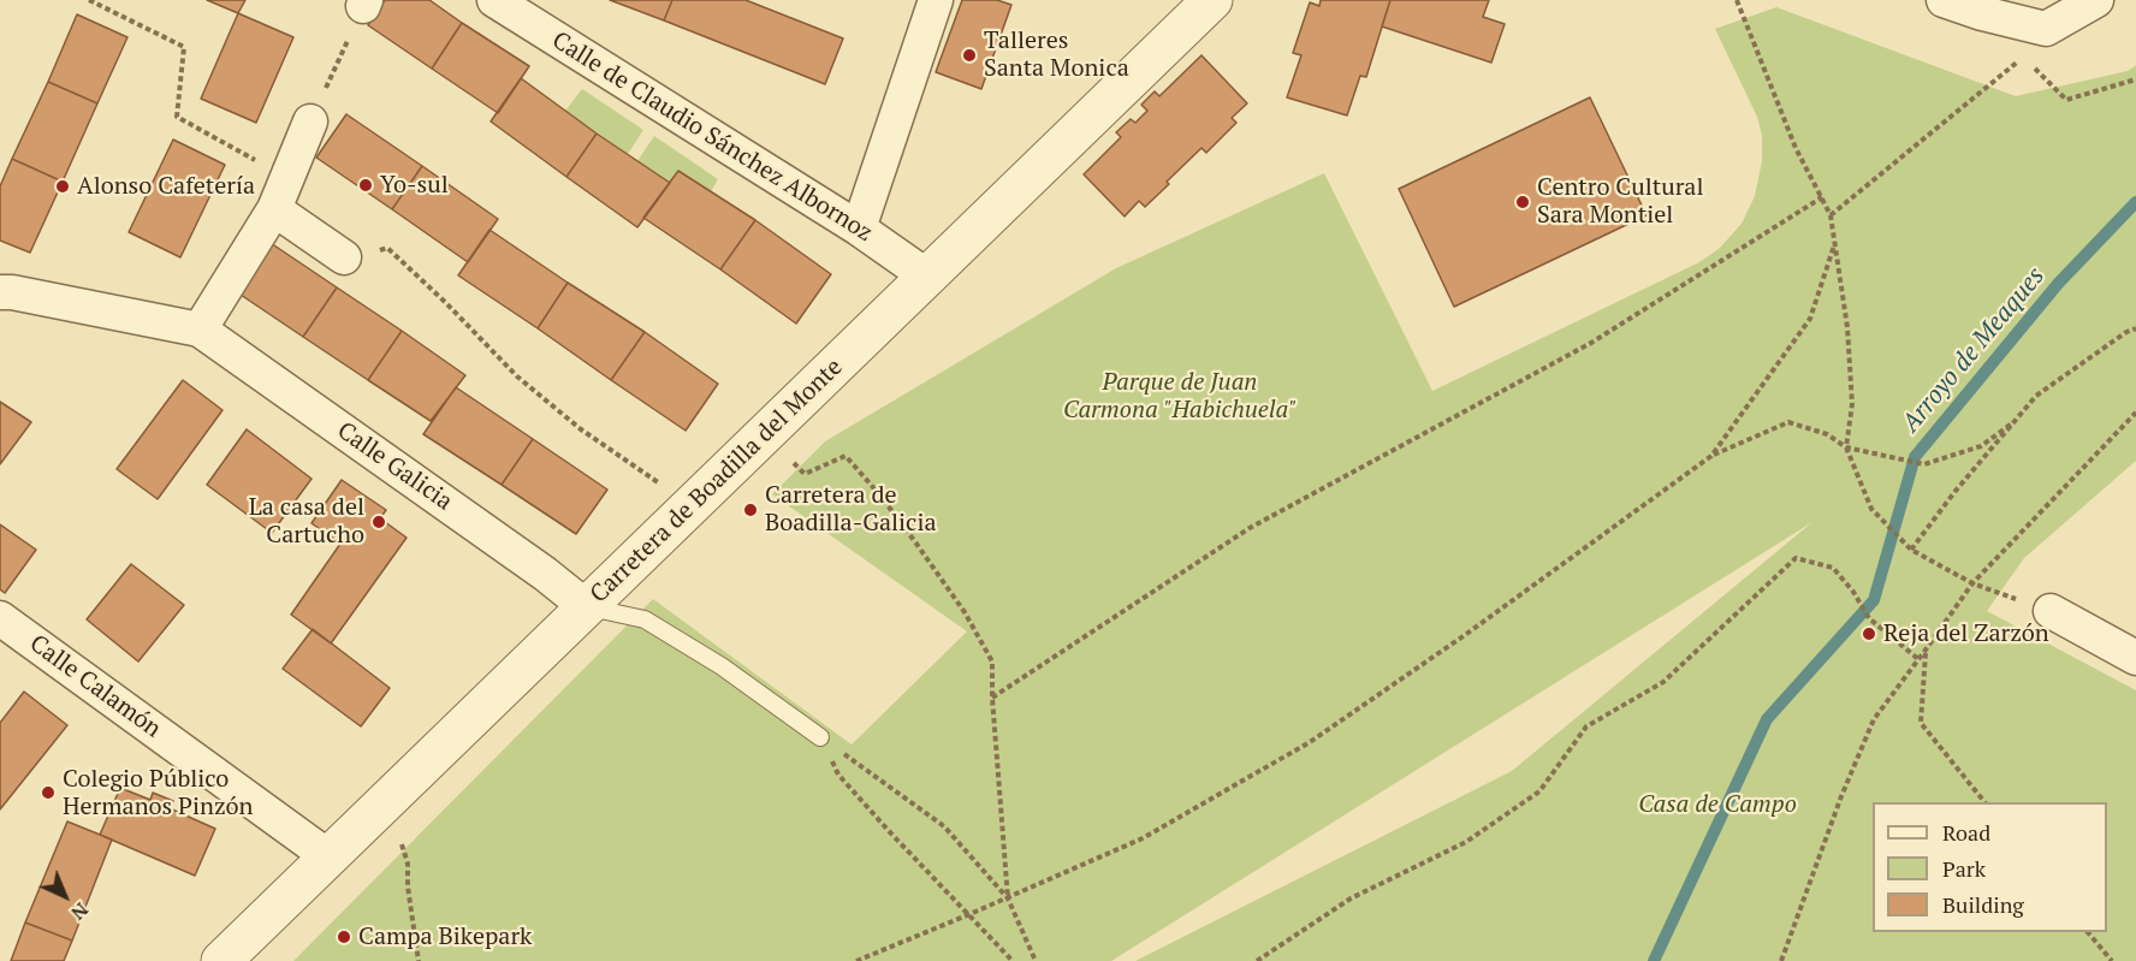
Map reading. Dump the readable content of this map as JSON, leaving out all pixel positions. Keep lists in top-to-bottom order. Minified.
{"streets":{"street":["Calle de Claudio Sánchez Albornoz","Calle Galicia","Carretera de Boadilla del Monte","Calle Calamón"]},"crossings":[["Calle de Claudio Sánchez Albornoz","Carretera de Boadilla del Monte"],["Calle Galicia","Carretera de Boadilla del Monte"],["Carretera de Boadilla del Monte","Calle Calamón"]],"water":["Arroyo de Meaques"],"parks":["Parque de Juan Carmona \"Habichuela\"","Casa de Campo"],"places":["Talleres Santa Monica","Yo-sul","Alonso Cafetería","Centro Cultural Sara Montiel","Carretera de Boadilla-Galicia","La casa del Cartucho","Reja del Zarzón","Colegio Público Hermanos Pinzón","Campa Bikepark"],"legend":["Road","Park","Building"],"north":"bottom right"}
